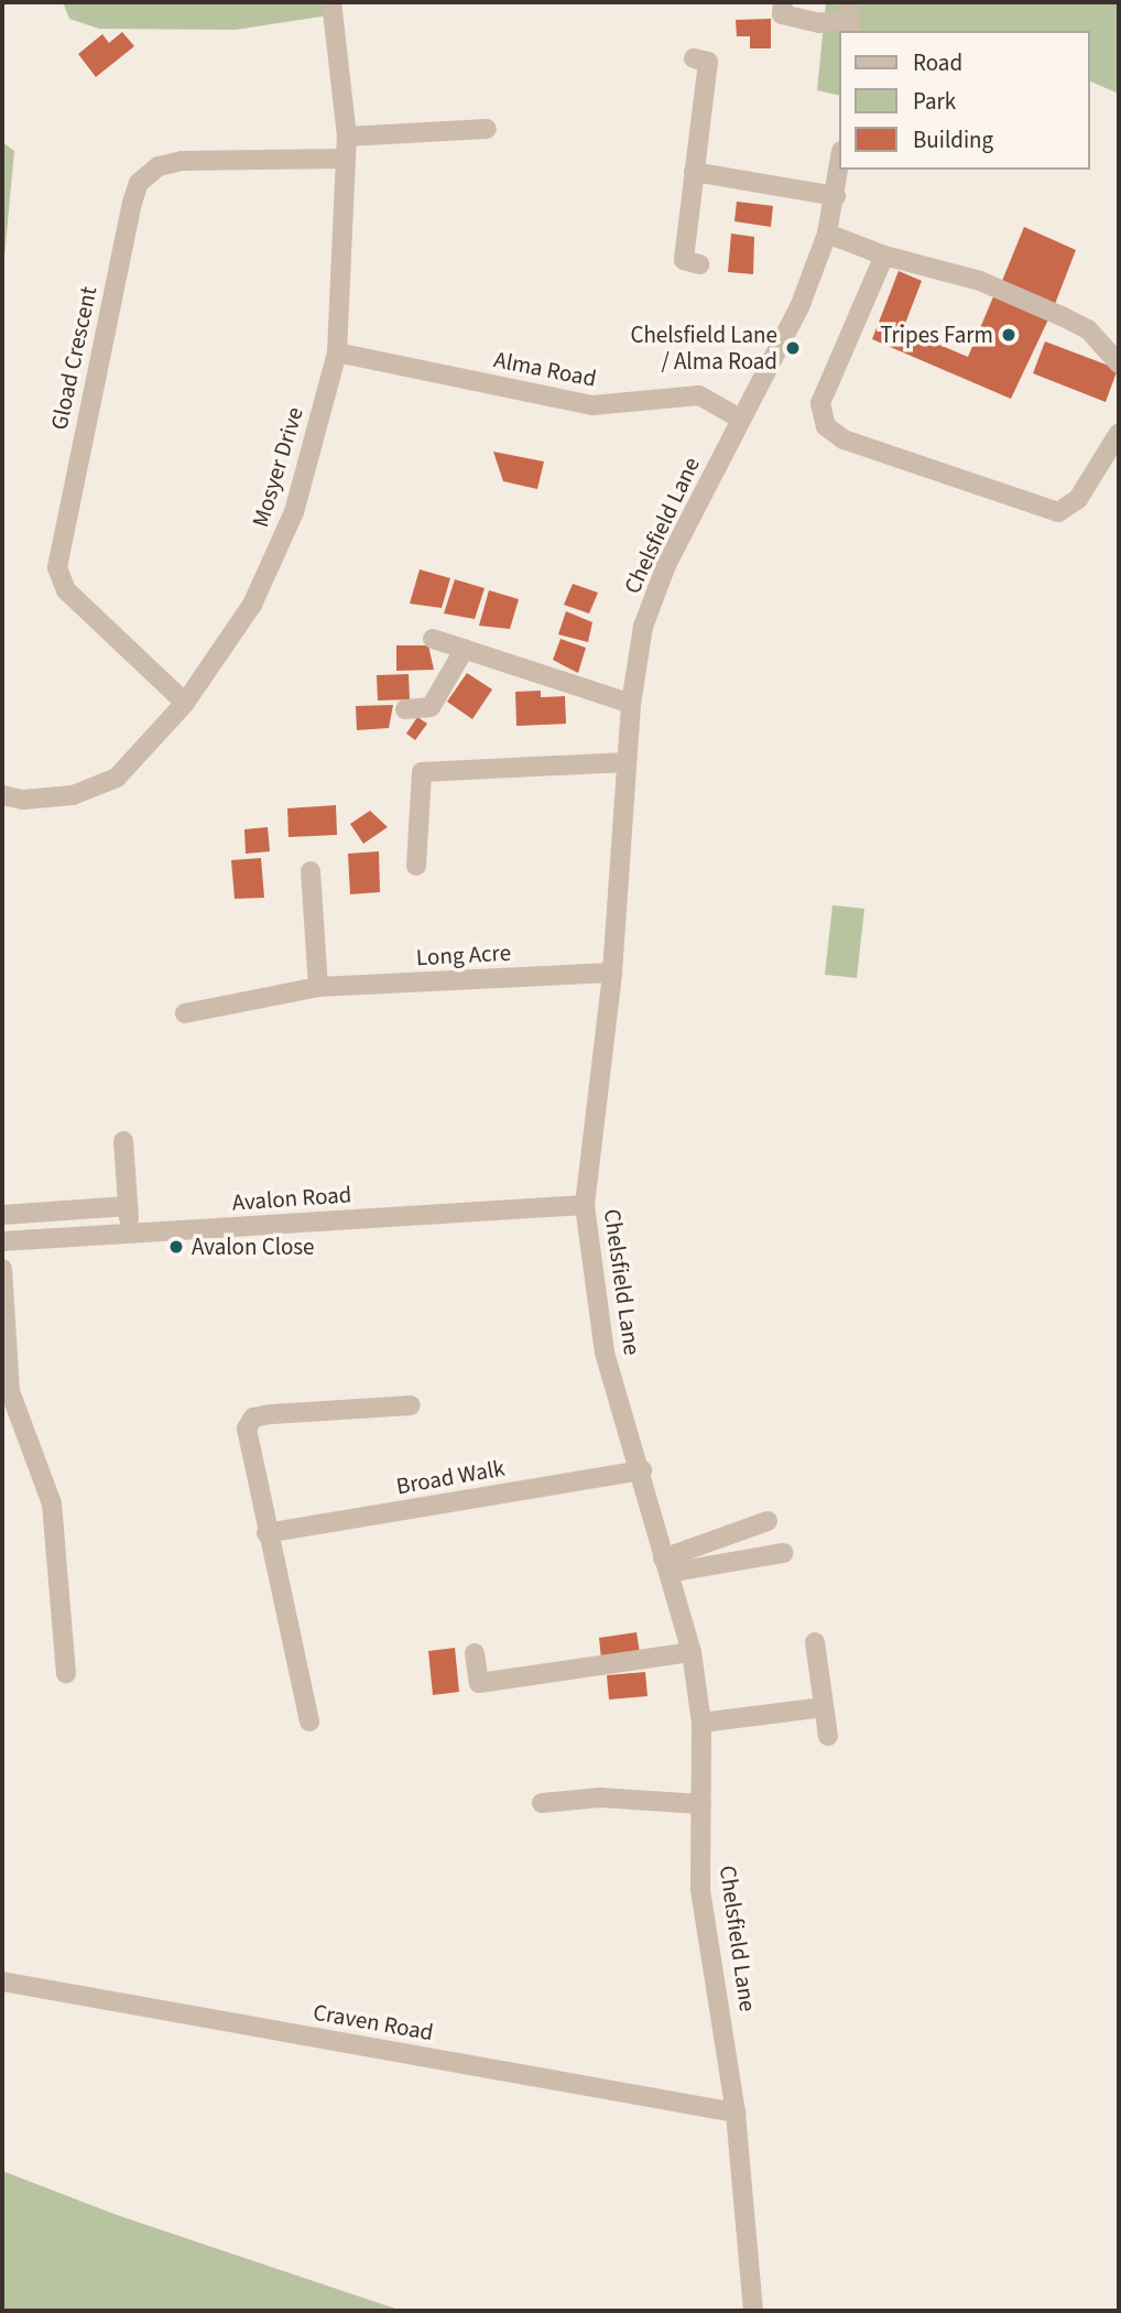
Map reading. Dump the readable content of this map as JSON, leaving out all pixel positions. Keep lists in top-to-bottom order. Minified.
{"streets":{"street":["Gload Crescent","Alma Road","Mosyer Drive","Chelsfield Lane","Long Acre","Avalon Road","Broad Walk","Craven Road"]},"crossings":[["Gload Crescent","Mosyer Drive"],["Alma Road","Mosyer Drive"],["Alma Road","Chelsfield Lane"],["Chelsfield Lane","Long Acre"],["Chelsfield Lane","Avalon Road"],["Chelsfield Lane","Broad Walk"],["Chelsfield Lane","Craven Road"]],"places":["Tripes Farm","Chelsfield Lane / Alma Road","Avalon Close"],"legend":["Road","Park","Building"]}
